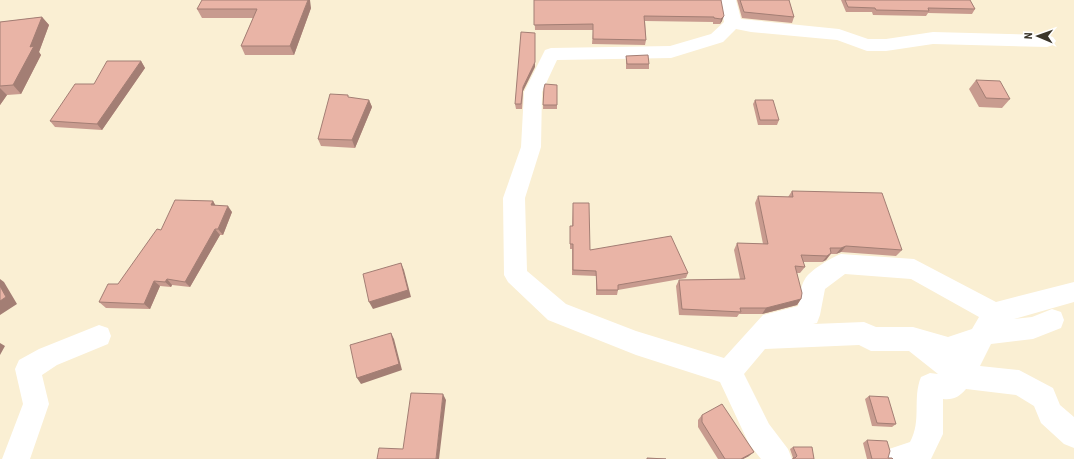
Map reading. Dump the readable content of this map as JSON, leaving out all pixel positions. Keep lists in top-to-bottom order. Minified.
{"north":"left"}
